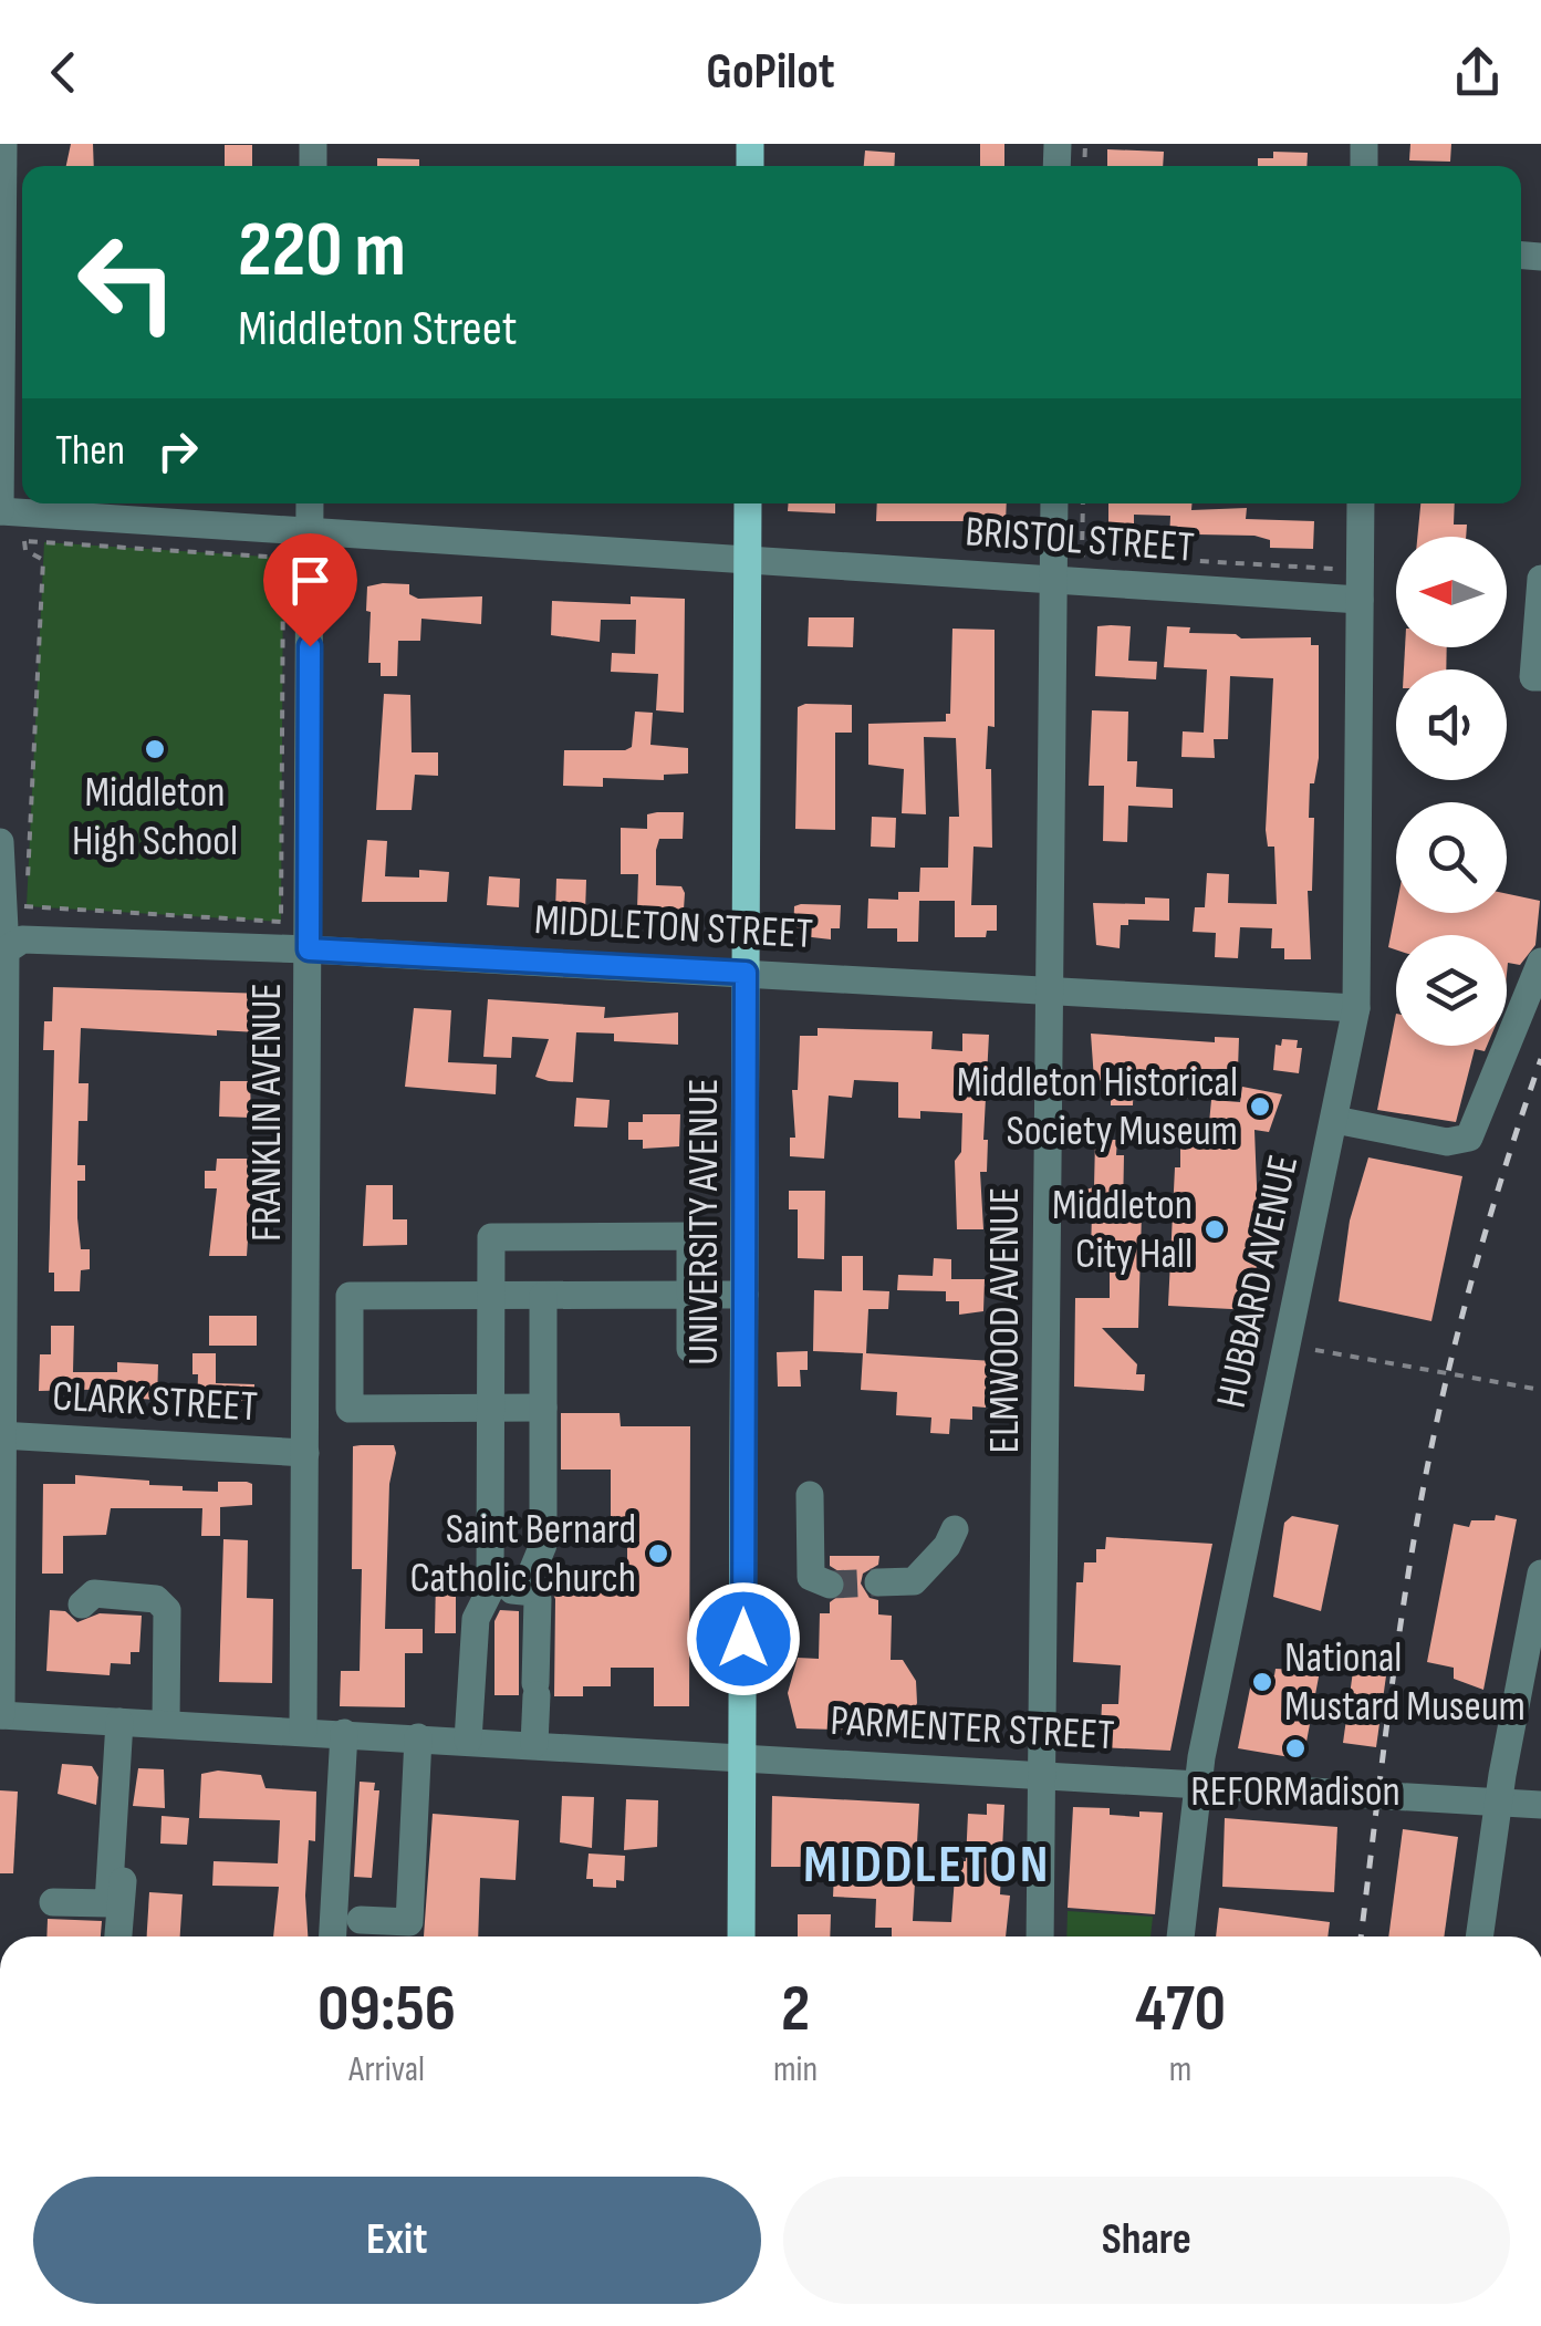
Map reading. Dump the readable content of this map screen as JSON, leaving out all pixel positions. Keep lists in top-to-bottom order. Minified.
{"streets":{"main road":["UNIVERSITY AVENUE"],"street":["BRISTOL STREET","MIDDLETON STREET","FRANKLIN AVENUE","HUBBARD AVENUE","ELMWOOD AVENUE","CLARK STREET","PARMENTER STREET"]},"crossings":[["BRISTOL STREET","FRANKLIN AVENUE"],["BRISTOL STREET","UNIVERSITY AVENUE"],["BRISTOL STREET","HUBBARD AVENUE"],["BRISTOL STREET","ELMWOOD AVENUE"],["MIDDLETON STREET","FRANKLIN AVENUE"],["MIDDLETON STREET","UNIVERSITY AVENUE"],["MIDDLETON STREET","HUBBARD AVENUE"],["MIDDLETON STREET","ELMWOOD AVENUE"],["FRANKLIN AVENUE","CLARK STREET"],["FRANKLIN AVENUE","PARMENTER STREET"],["UNIVERSITY AVENUE","PARMENTER STREET"],["HUBBARD AVENUE","PARMENTER STREET"],["ELMWOOD AVENUE","PARMENTER STREET"]],"districts":["MIDDLETON"],"places":["Middleton High School","Middleton Historical Society Museum","Middleton City Hall","Saint Bernard Catholic Church","National Mustard Museum","REFORMadison"],"north":"left","page":{"header":"GoPilot","turn":["220 m","Middleton Street"],"then":"Then","eta":["09:56","Arrival","2","min","470","m"],"buttons":["Exit","Share"]}}
